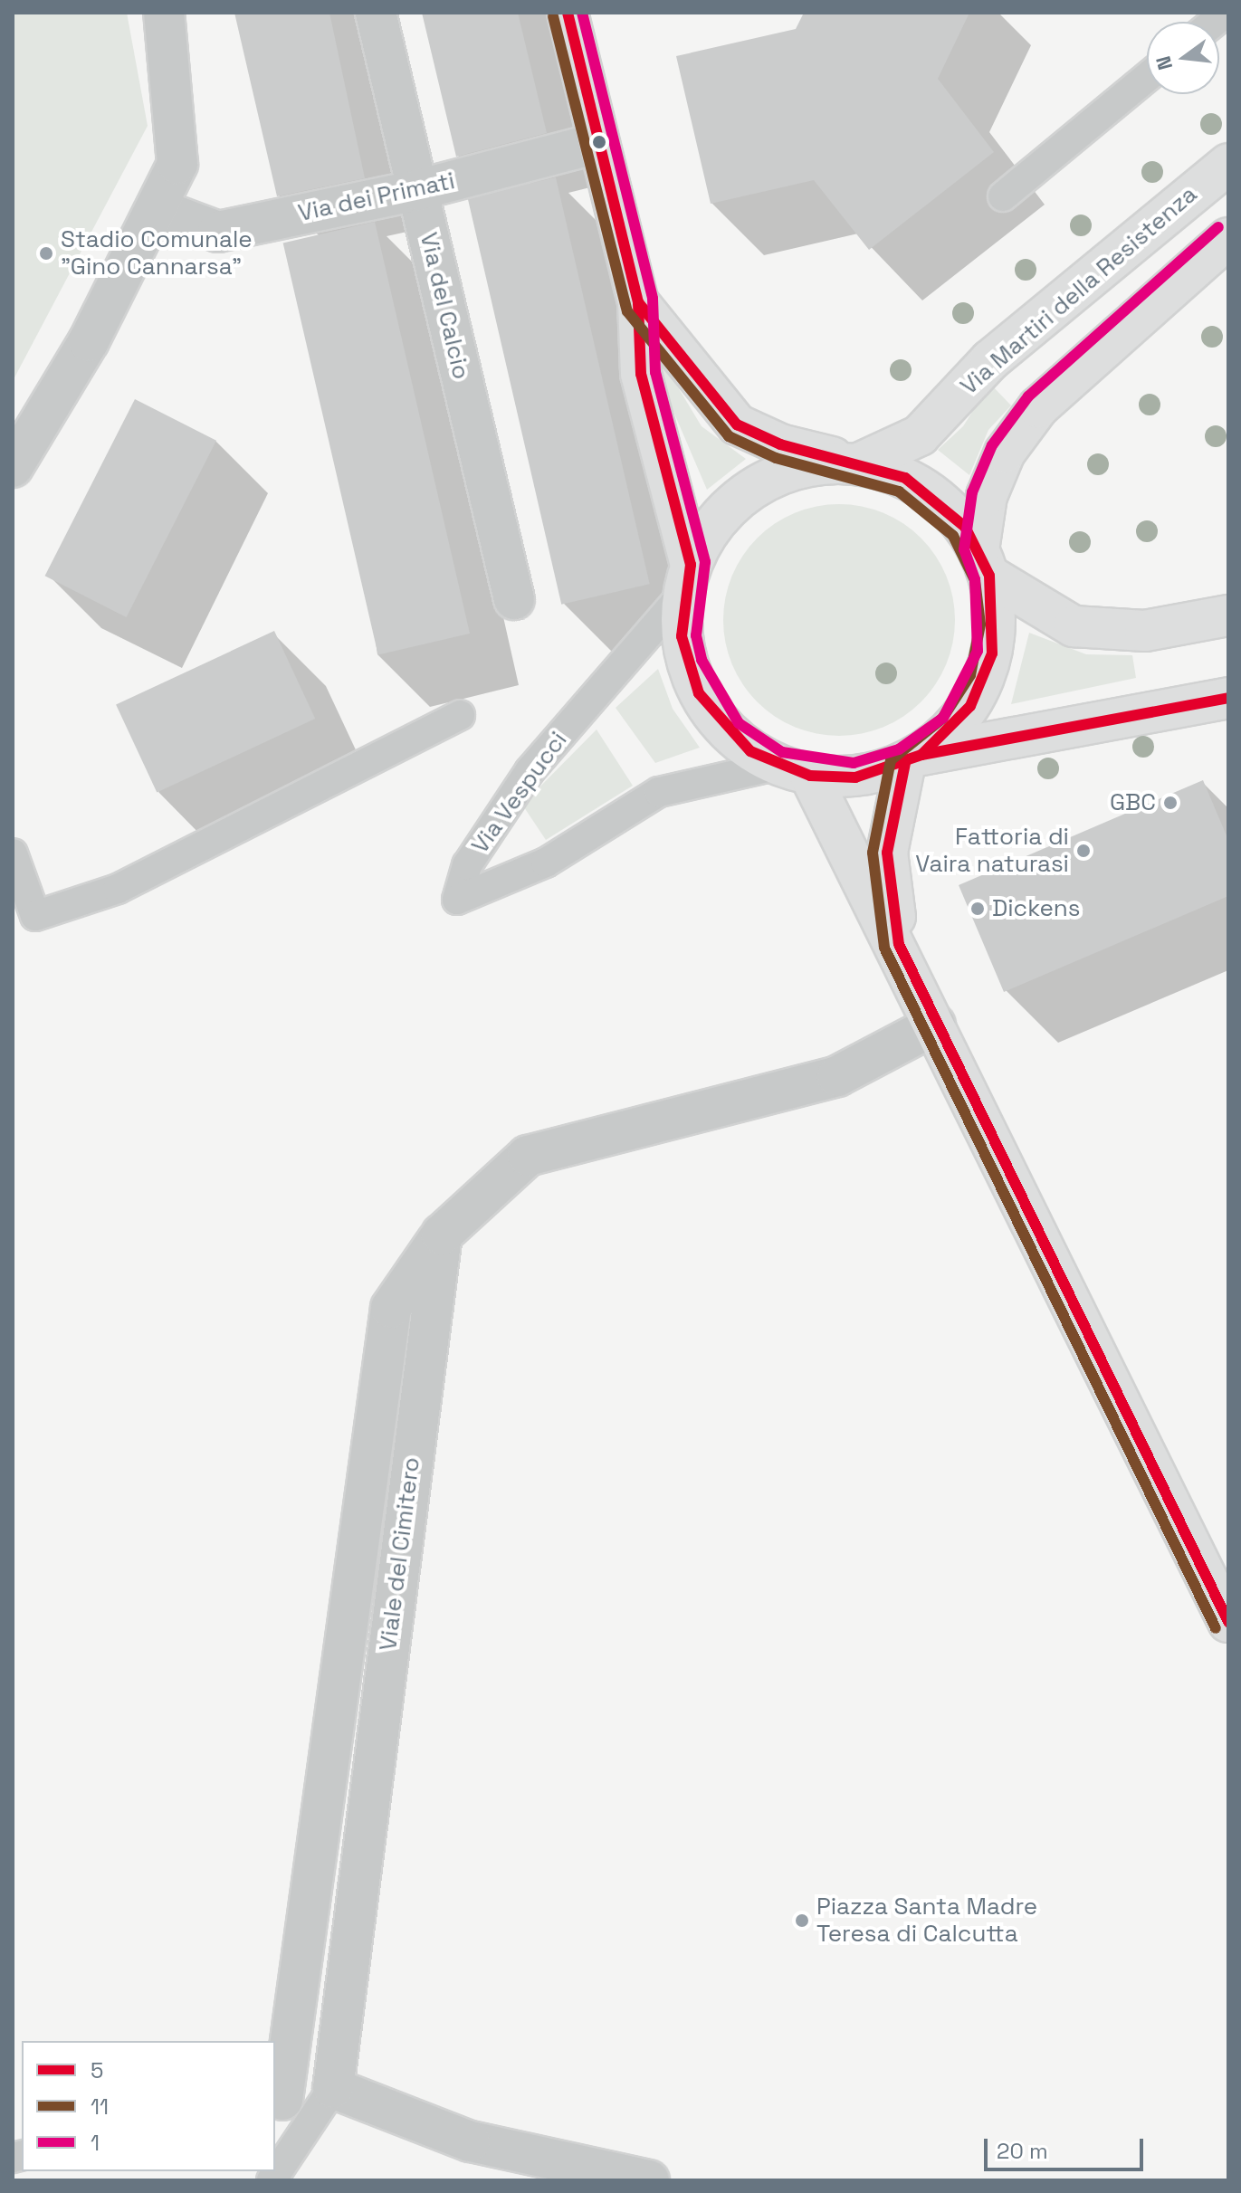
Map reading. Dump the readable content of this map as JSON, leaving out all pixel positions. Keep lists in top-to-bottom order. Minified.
{"streets":{"main road":["Via Martiri della Resistenza"],"street":["Via dei Primati","Via del Calcio","Viale del Cimitero"],"lane":["Via Vespucci"]},"crossings":[["Via dei Primati","Via del Calcio"],["Via Martiri della Resistenza","Via Vespucci"]],"places":["Stadio Comunale \"Gino Cannarsa\"","GBC","Fattoria di Vaira naturasi","Dickens","Piazza Santa Madre Teresa di Calcutta"],"lines":["transit line 5","transit line 1","transit line 11"],"legend":["5","11","1"],"scale_bar":"20 m","north":"left"}
